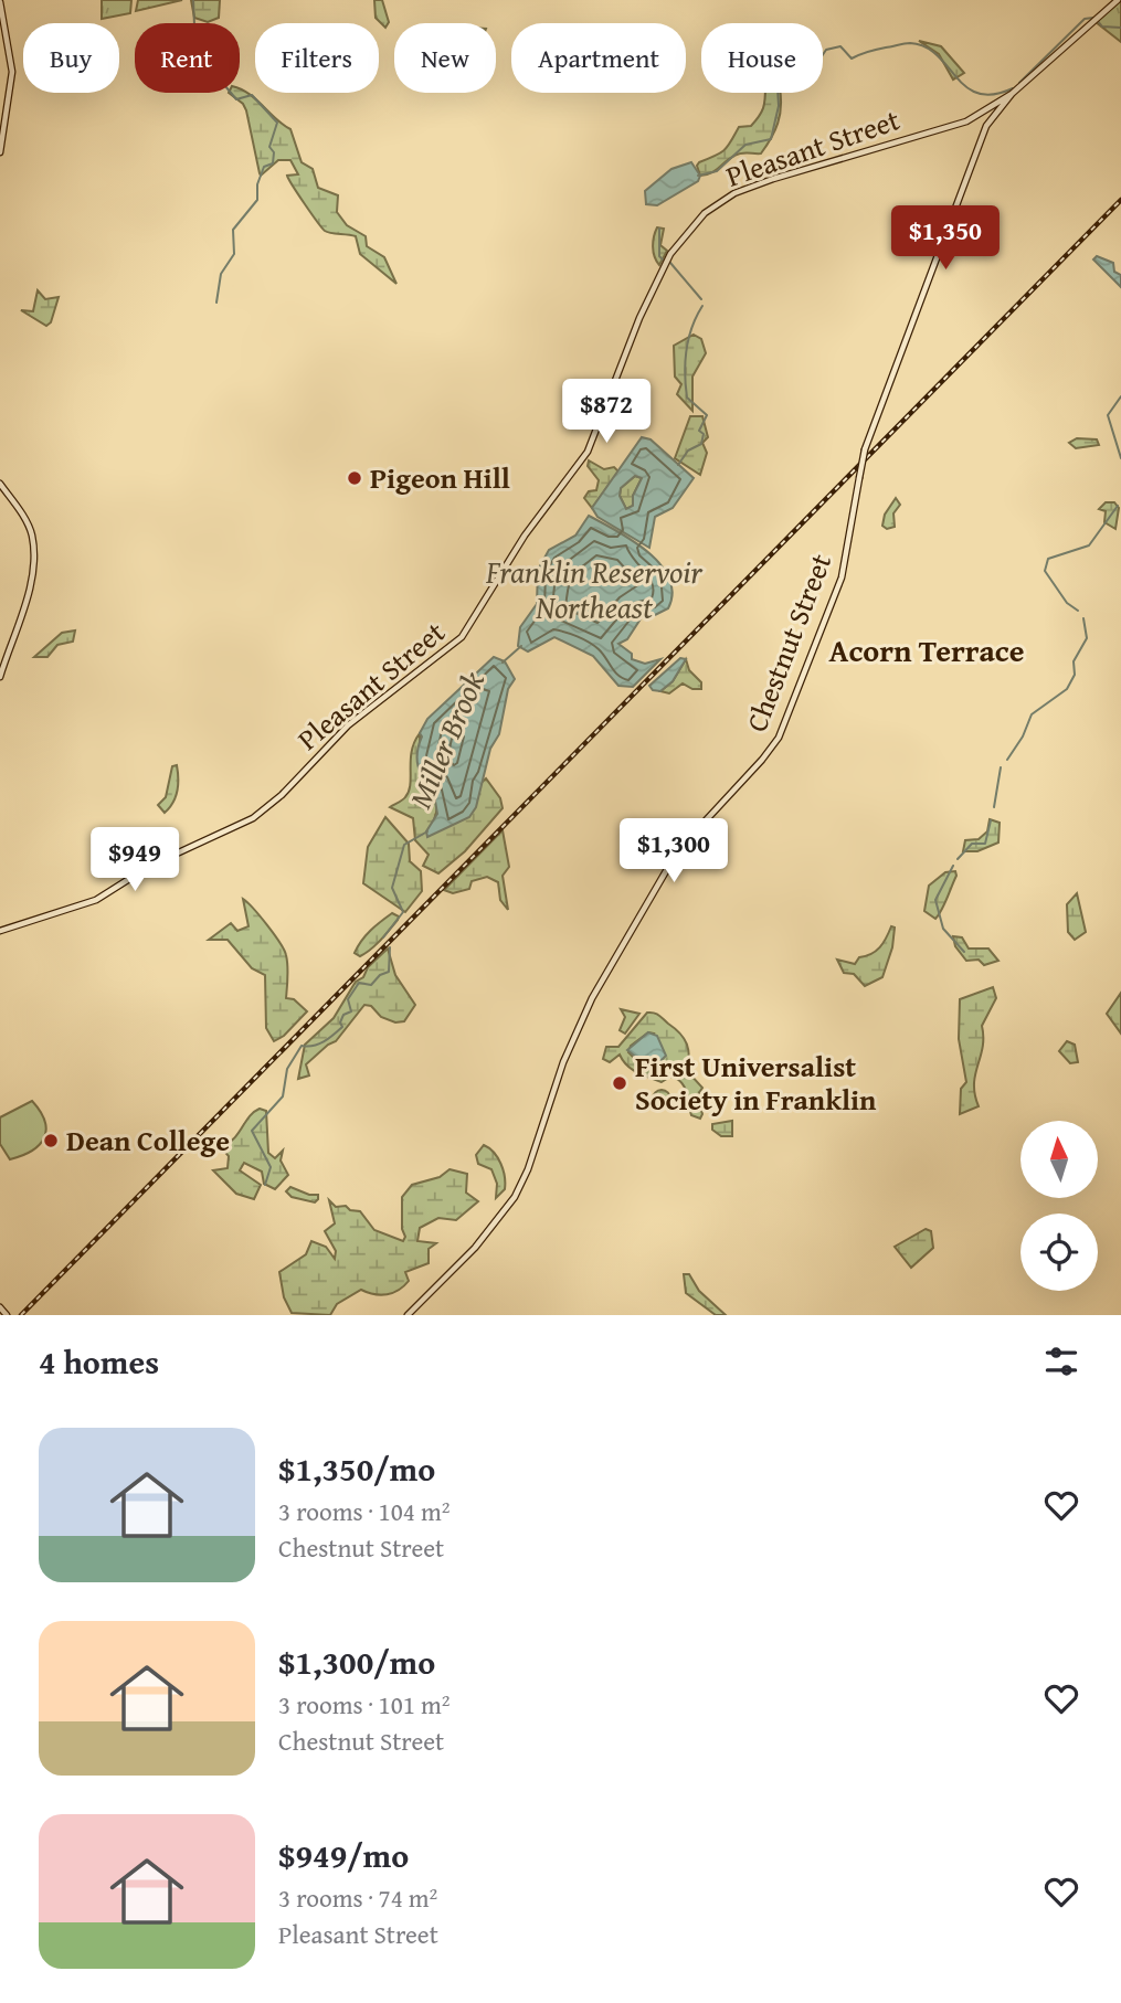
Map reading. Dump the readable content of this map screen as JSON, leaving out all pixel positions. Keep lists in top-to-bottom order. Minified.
{"streets":{"main road":["Pleasant Street","Chestnut Street"]},"crossings":[["Pleasant Street","Chestnut Street"]],"districts":["Acorn Terrace"],"water":["Franklin Reservoir Northeast","Miller Brook"],"places":["Pigeon Hill","First Universalist Society in Franklin","Dean College"],"north":"top","page":{"chip":["Buy","Rent","Filters","New","Apartment","House"],"price":["$1,350","$872","$1,300","$949"],"heading":"4 homes","list":[{"name":"$1,350/mo","note":"3 rooms · 104 m² · Chestnut Street"},{"name":"$1,300/mo","note":"3 rooms · 101 m² · Chestnut Street"},{"name":"$949/mo","note":"3 rooms · 74 m² · Pleasant Street"}]}}
